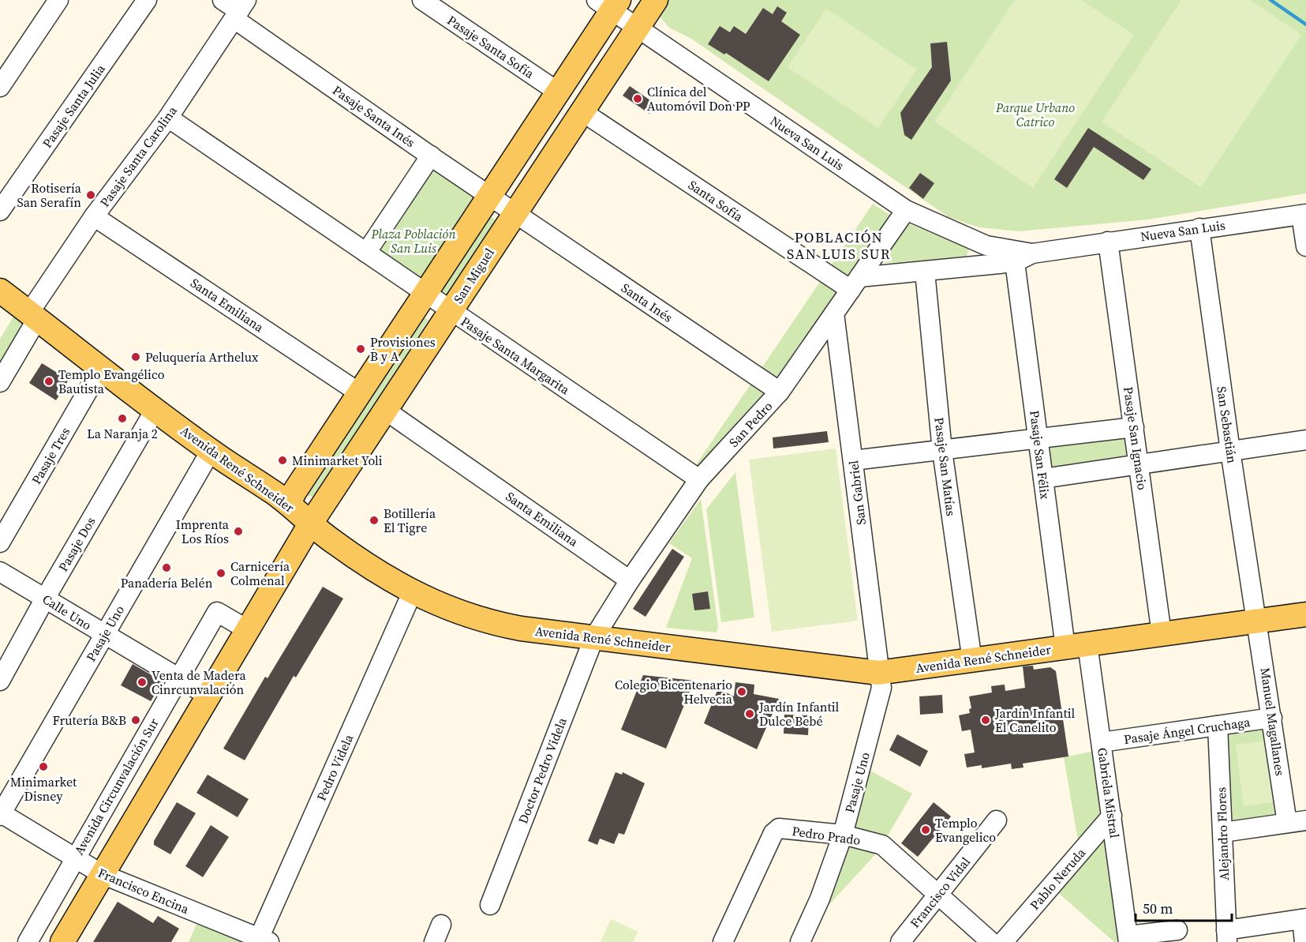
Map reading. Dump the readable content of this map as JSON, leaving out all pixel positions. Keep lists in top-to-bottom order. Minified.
{"streets":{"main road":["San Miguel","Avenida René Schneider"],"street":["Pasaje Santa Sofía","Pasaje Santa Julia","Pasaje Santa Inés","Nueva San Luis","Pasaje Santa Carolina","Santa Sofía","Santa Inés","Santa Emiliana","Pasaje Santa Margarita","San Pedro","San Sebastián","Pasaje San Ignacio","Pasaje San Félix","Pasaje Tres","Pasaje San Matías","San Gabriel","Pasaje Dos","Calle Uno","Pasaje Uno","Manuel Magallanes","Pasaje Ángel Cruchaga","Pedro Videla","Doctor Pedro Videla","Avenida Circunvalación Sur","Gabriela Mistral","Alejandro Flores","Pedro Prado","Pablo Neruda","Francisco Encina","Francisco Vidal"]},"crossings":[["Pasaje Santa Inés","Pasaje Santa Carolina"],["Pasaje Santa Inés","San Miguel"],["Pasaje Santa Inés","Santa Inés"],["Nueva San Luis","Santa Sofía"],["Nueva San Luis","San Miguel"],["Nueva San Luis","San Pedro"],["Nueva San Luis","San Sebastián"],["Nueva San Luis","Pasaje San Ignacio"],["Nueva San Luis","Pasaje San Félix"],["Nueva San Luis","Pasaje San Matías"],["Pasaje Santa Carolina","Santa Emiliana"],["Pasaje Santa Carolina","Pasaje Santa Margarita"],["Pasaje Santa Carolina","Avenida René Schneider"],["Santa Sofía","San Miguel"],["Santa Sofía","San Pedro"],["San Miguel","Santa Inés"],["San Miguel","Santa Emiliana"],["San Miguel","Pasaje Santa Margarita"],["San Miguel","Avenida René Schneider"],["Santa Inés","San Pedro"],["Santa Emiliana","San Pedro"],["Pasaje Santa Margarita","San Pedro"],["San Pedro","Avenida René Schneider"],["San Pedro","San Gabriel"],["San Pedro","Doctor Pedro Videla"],["San Sebastián","Avenida René Schneider"],["San Sebastián","Manuel Magallanes"],["Pasaje San Ignacio","Avenida René Schneider"],["Pasaje San Félix","Avenida René Schneider"],["Pasaje San Félix","Gabriela Mistral"],["Pasaje Tres","Avenida René Schneider"],["Pasaje San Matías","Avenida René Schneider"],["Avenida René Schneider","San Gabriel"],["Avenida René Schneider","Pasaje Dos"],["Avenida René Schneider","Pasaje Uno"],["Avenida René Schneider","Manuel Magallanes"],["Avenida René Schneider","Pedro Videla"],["Avenida René Schneider","Doctor Pedro Videla"],["Avenida René Schneider","Gabriela Mistral"],["San Gabriel","Pasaje Uno"],["Pasaje Dos","Calle Uno"],["Calle Uno","Pasaje Uno"],["Calle Uno","Avenida Circunvalación Sur"],["Pasaje Uno","Pedro Prado"],["Pasaje Uno","Francisco Encina"],["Manuel Magallanes","Pasaje Ángel Cruchaga"],["Pasaje Ángel Cruchaga","Gabriela Mistral"],["Pasaje Ángel Cruchaga","Alejandro Flores"],["Pedro Videla","Francisco Encina"],["Avenida Circunvalación Sur","Francisco Encina"],["Gabriela Mistral","Pablo Neruda"],["Pedro Prado","Francisco Vidal"]],"districts":["POBLACIÓN SAN LUIS SUR"],"parks":["Parque Urbano Catrico","Plaza Población San Luis"],"places":["Clínica del Automóvil Don PP","Rotisería San Serafín","Provisiones B y A","Peluquería Arthelux","Templo Evangélico Bautista","La Naranja 2","Minimarket Yoli","Botillería El Tigre","Imprenta Los Ríos","Panadería Belén","Carnicería Colmenal","Venta de Madera Cinrcunvalación","Colegio Bicentenario Helvecia","Jardín Infantil Dulce Bebé","Frutería B&B","Jardín Infantil El Canelito","Minimarket Disney","Templo Evangelico"],"scale_bar":"50 m"}
